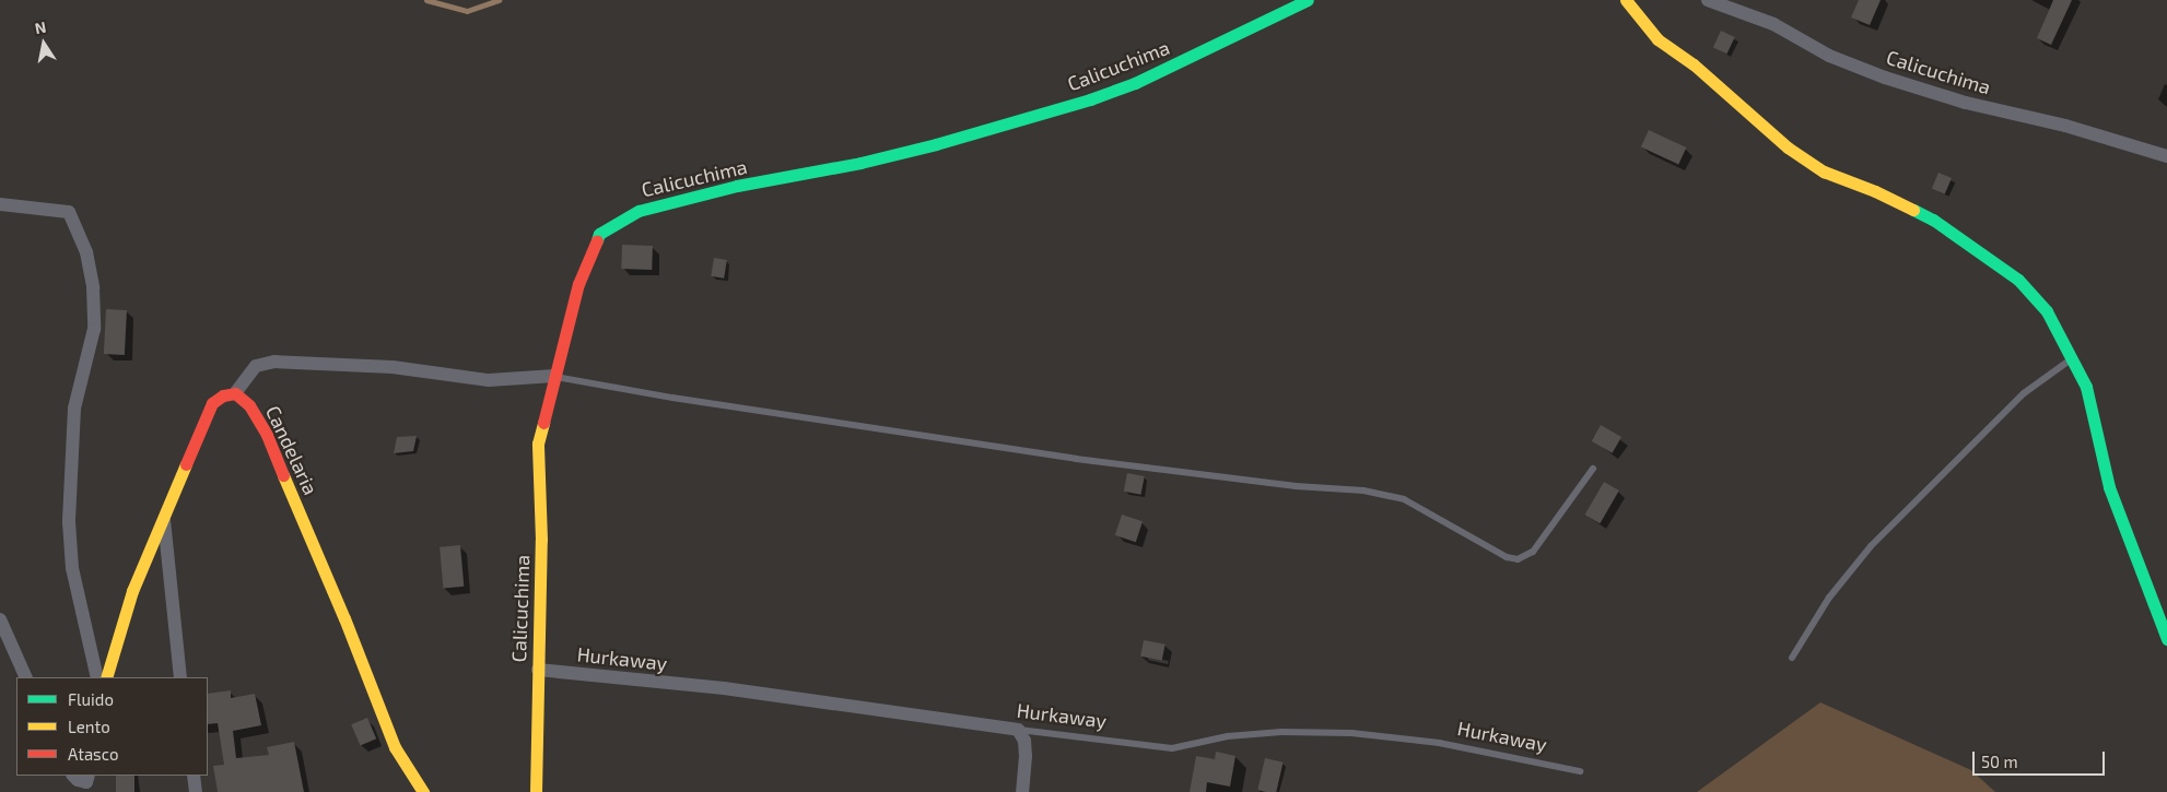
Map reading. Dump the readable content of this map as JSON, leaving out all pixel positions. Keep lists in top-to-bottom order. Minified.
{"streets":{"street":["Calicuchima","Candelaria","Hurkaway"]},"crossings":[["Calicuchima","Hurkaway"]],"legend":["Fluido","Lento","Atasco"],"scale_bar":"50 m","north":"top"}
